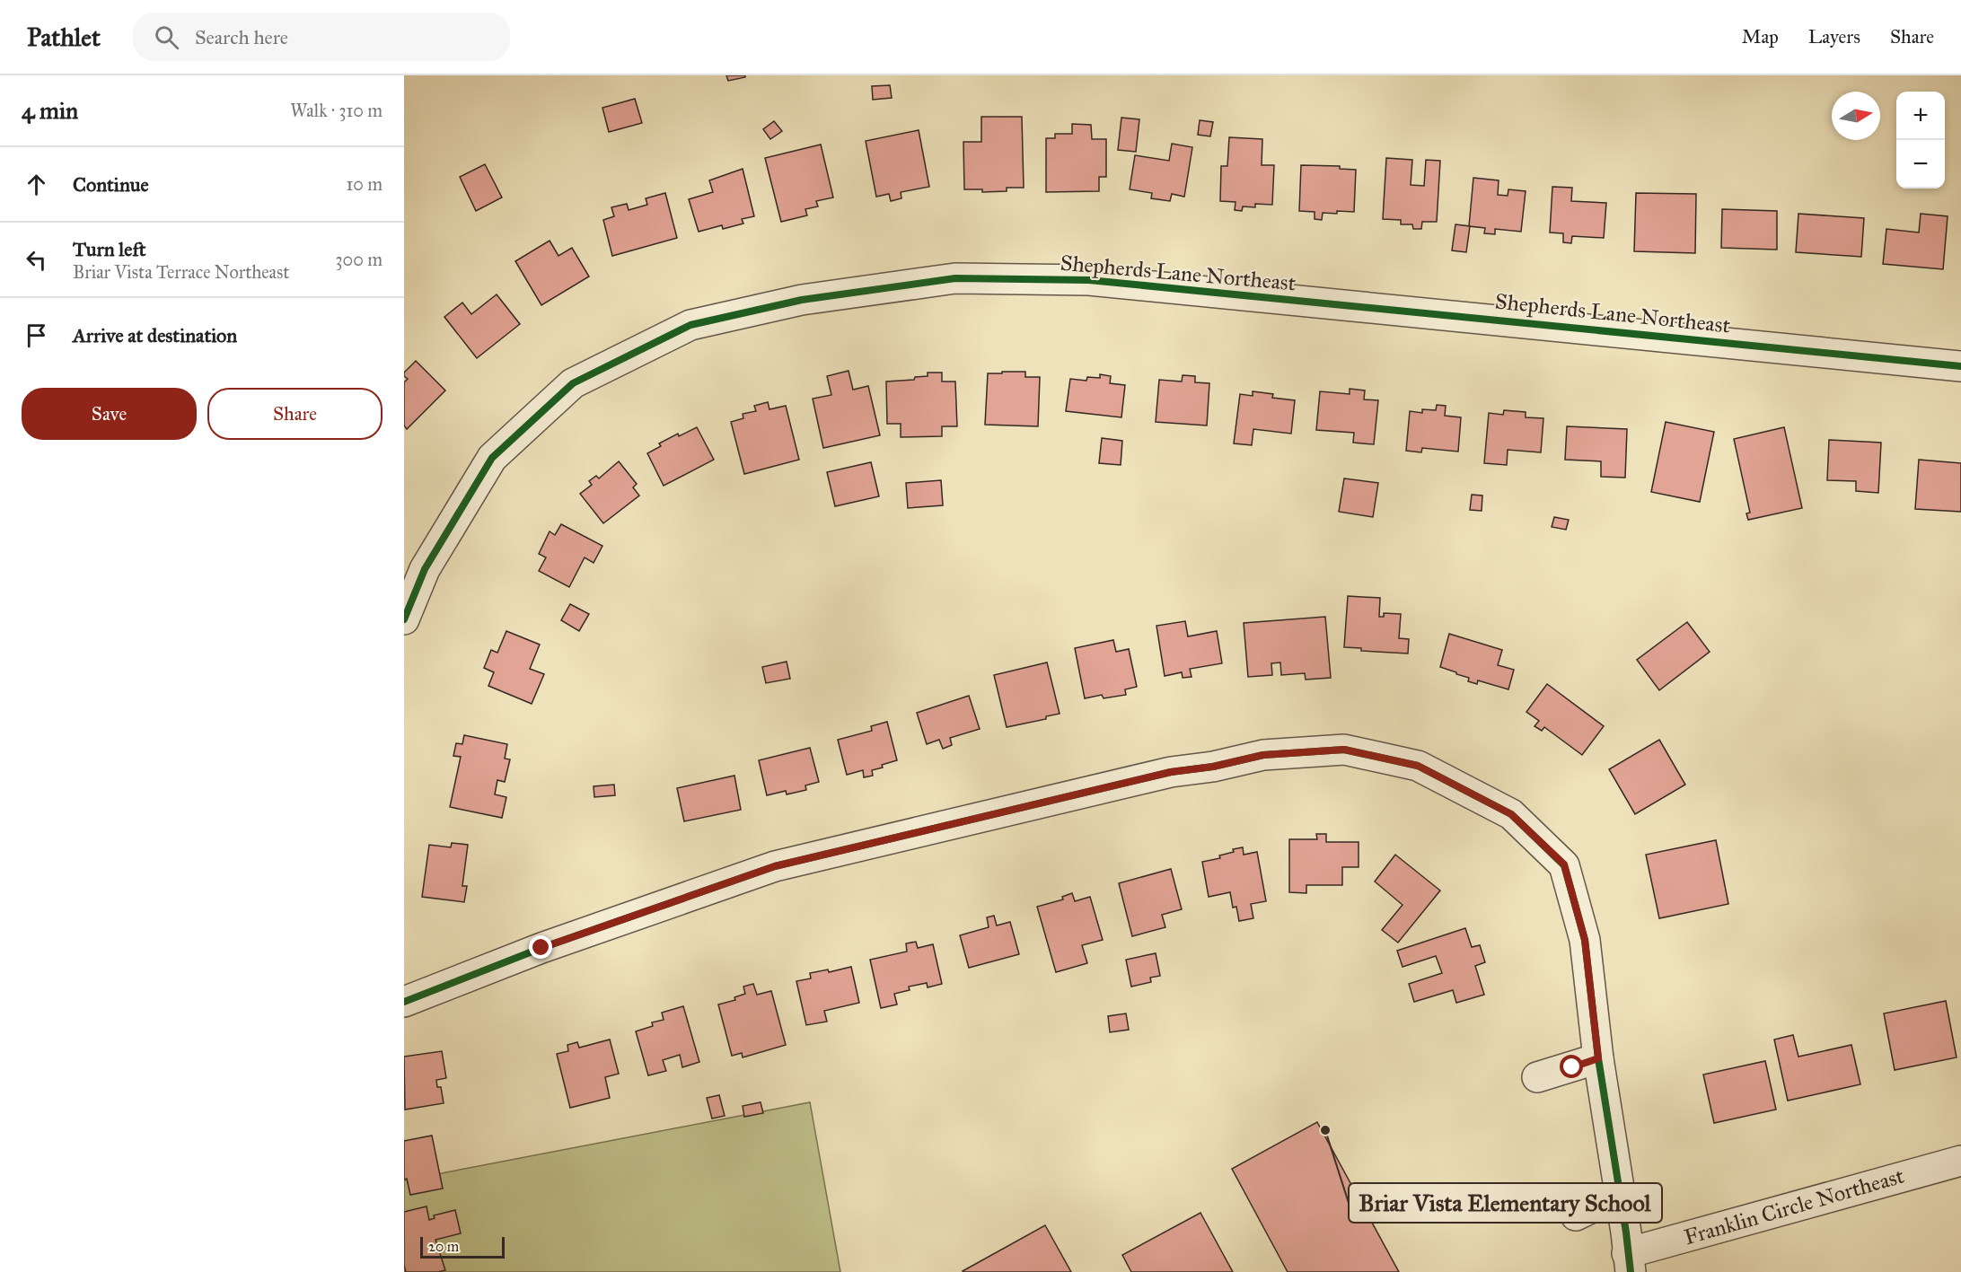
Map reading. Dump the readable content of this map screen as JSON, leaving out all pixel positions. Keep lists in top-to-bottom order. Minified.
{"streets":{"street":["Shepherds Lane Northeast","Franklin Circle Northeast"]},"places":["Briar Vista Elementary School"],"scale_bar":"20 m","north":"right","page":{"header":"Pathlet","search":"Search here","nav":["Map","Layers","Share"],"heading":["4 min","Walk · 310 m"],"map_buttons":["+","−"],"list":[["Continue","10 m"],["Turn left","Briar Vista Terrace Northeast","300 m"],"Arrive at destination"],"buttons":["Save","Share"],"scale":"20 m"}}
